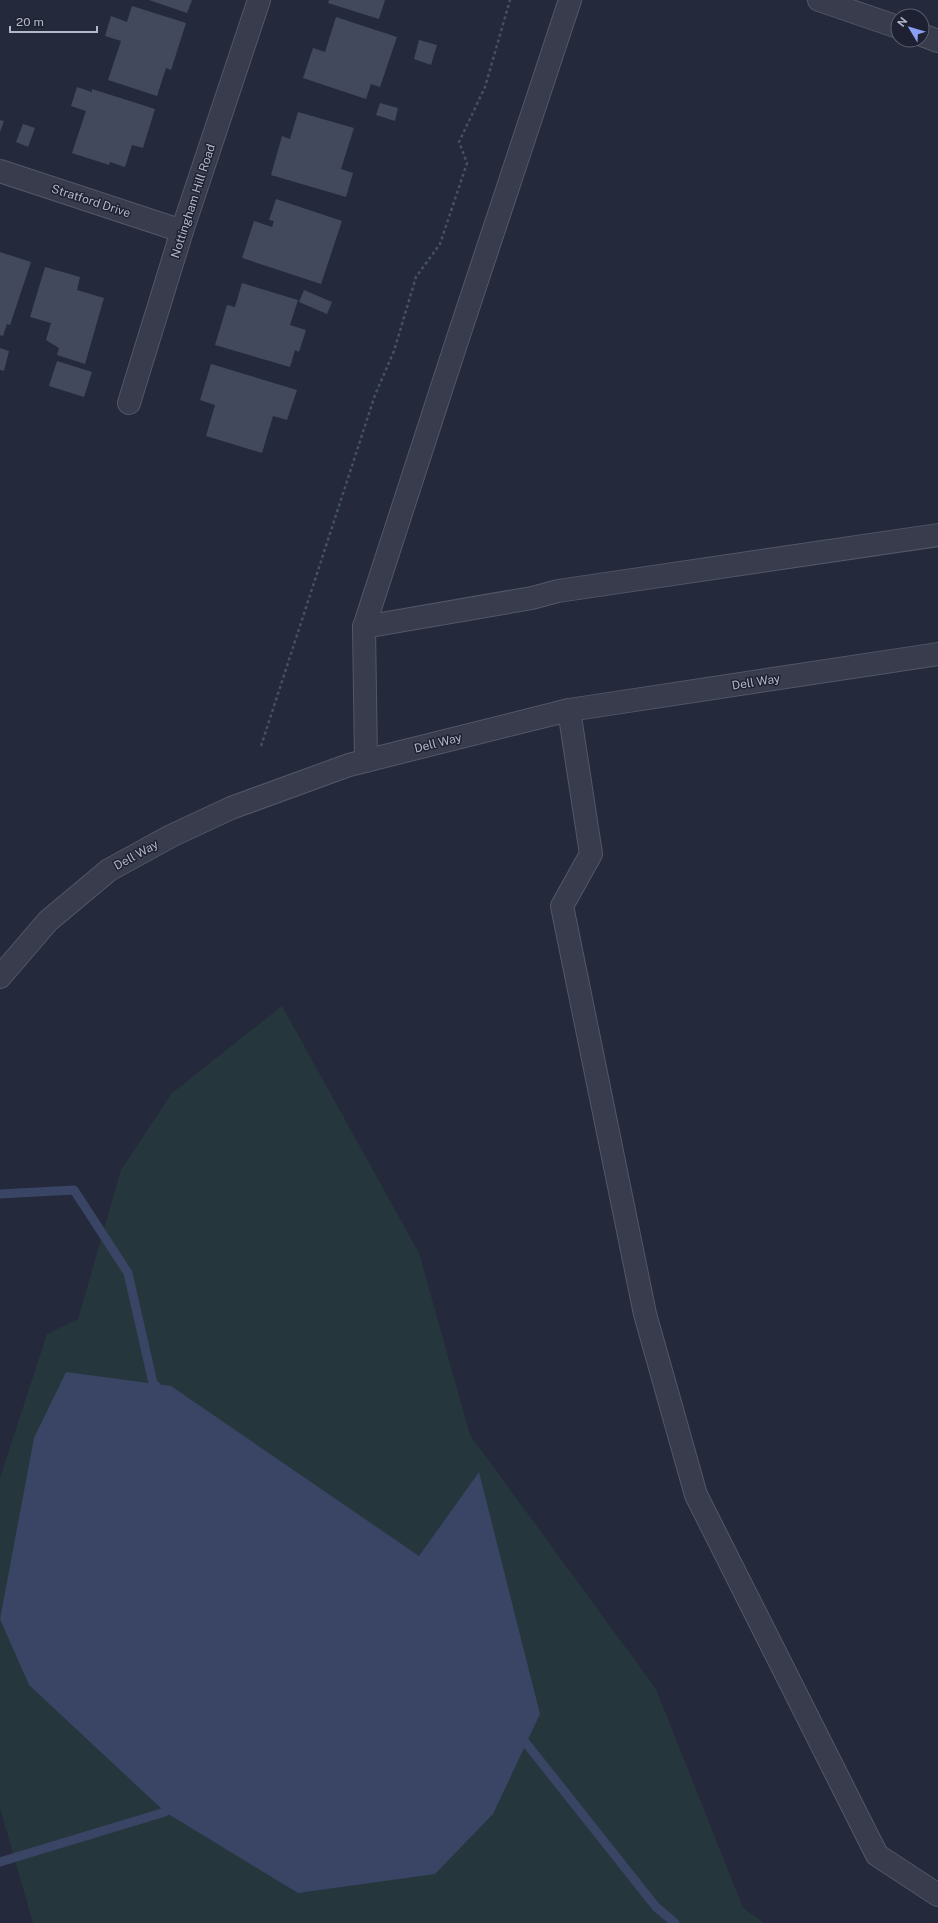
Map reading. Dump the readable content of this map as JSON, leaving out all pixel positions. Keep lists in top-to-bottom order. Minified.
{"streets":{"street":["Stratford Drive","Nottingham Hill Road","Dell Way"]},"crossings":[["Stratford Drive","Nottingham Hill Road"]],"scale_bar":"20 m","north":"top left"}
